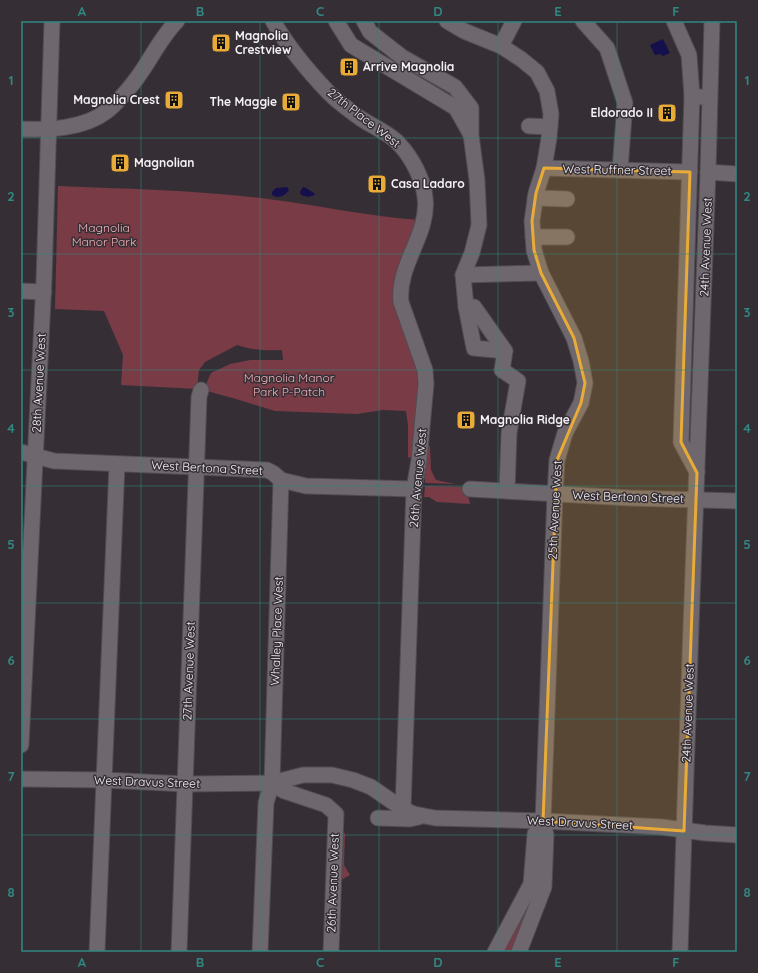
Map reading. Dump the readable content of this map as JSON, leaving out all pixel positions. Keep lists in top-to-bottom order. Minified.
{"streets":{"street":["27th Place West","West Ruffner Street","24th Avenue West","28th Avenue West","West Bertona Street","26th Avenue West","25th Avenue West","Whalley Place West","27th Avenue West","West Dravus Street"]},"crossings":[["27th Place West","26th Avenue West"],["West Ruffner Street","24th Avenue West"],["West Ruffner Street","25th Avenue West"],["24th Avenue West","West Bertona Street"],["24th Avenue West","West Dravus Street"],["28th Avenue West","West Bertona Street"],["West Bertona Street","26th Avenue West"],["West Bertona Street","25th Avenue West"],["West Bertona Street","Whalley Place West"],["West Bertona Street","27th Avenue West"],["26th Avenue West","Whalley Place West"],["26th Avenue West","West Dravus Street"],["25th Avenue West","West Dravus Street"],["Whalley Place West","West Dravus Street"],["27th Avenue West","West Dravus Street"]],"parks":["Magnolia Manor Park","Magnolia Manor Park P-Patch"],"places":{"building":["Magnolia Crestview","Arrive Magnolia","Magnolia Crest","The Maggie","Eldorado II","Magnolian","Casa Ladaro","Magnolia Ridge"]},"grid":{"columns":["A","B","C","D","E","F"],"rows":["1","2","3","4","5","6","7","8"]}}
